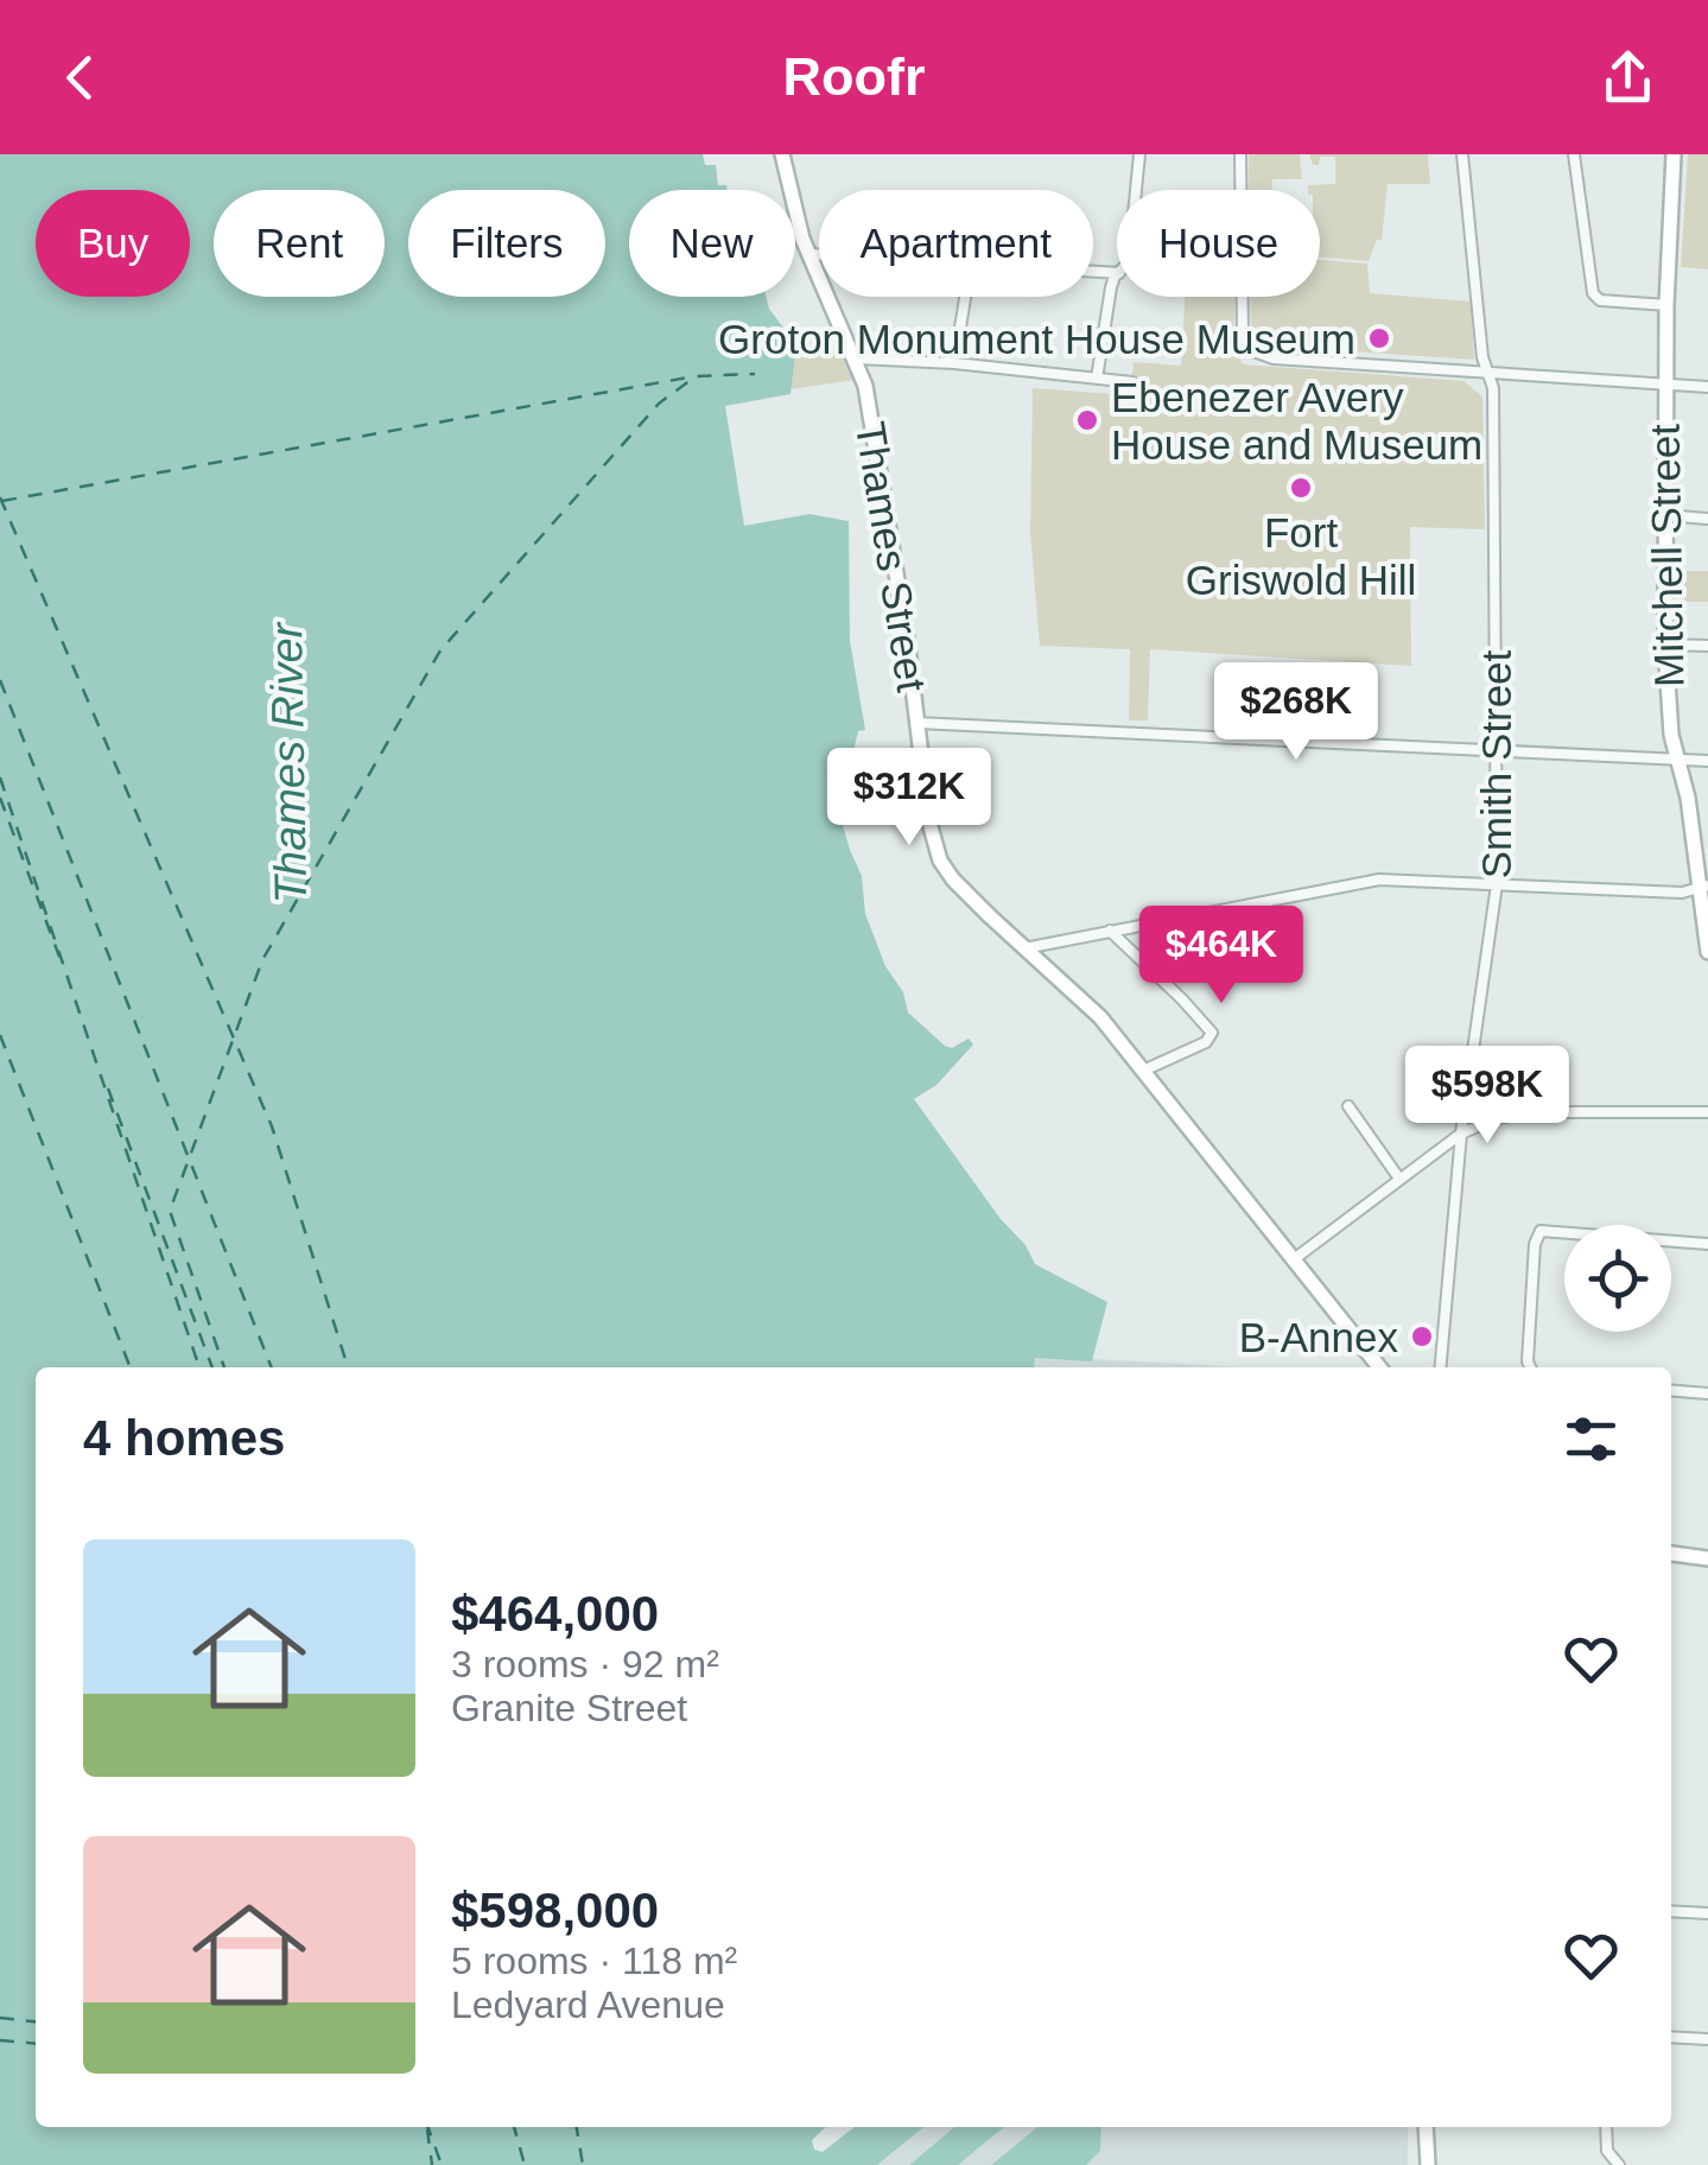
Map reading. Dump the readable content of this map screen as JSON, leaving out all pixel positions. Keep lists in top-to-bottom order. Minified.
{"streets":{"street":["Mitchell Street","Thames Street","Smith Street"]},"water":["Thames River"],"places":["Groton Monument House Museum","Ebenezer Avery House and Museum","Fort Griswold Hill","B-Annex"],"page":{"header":"Roofr","chip":["Buy","Rent","Filters","New","Apartment","House"],"price":["$268K","$312K","$464K","$598K"],"heading":"4 homes","list":[{"name":"$464,000","note":"3 rooms · 92 m² · Granite Street"},{"name":"$598,000","note":"5 rooms · 118 m² · Ledyard Avenue"}]}}
